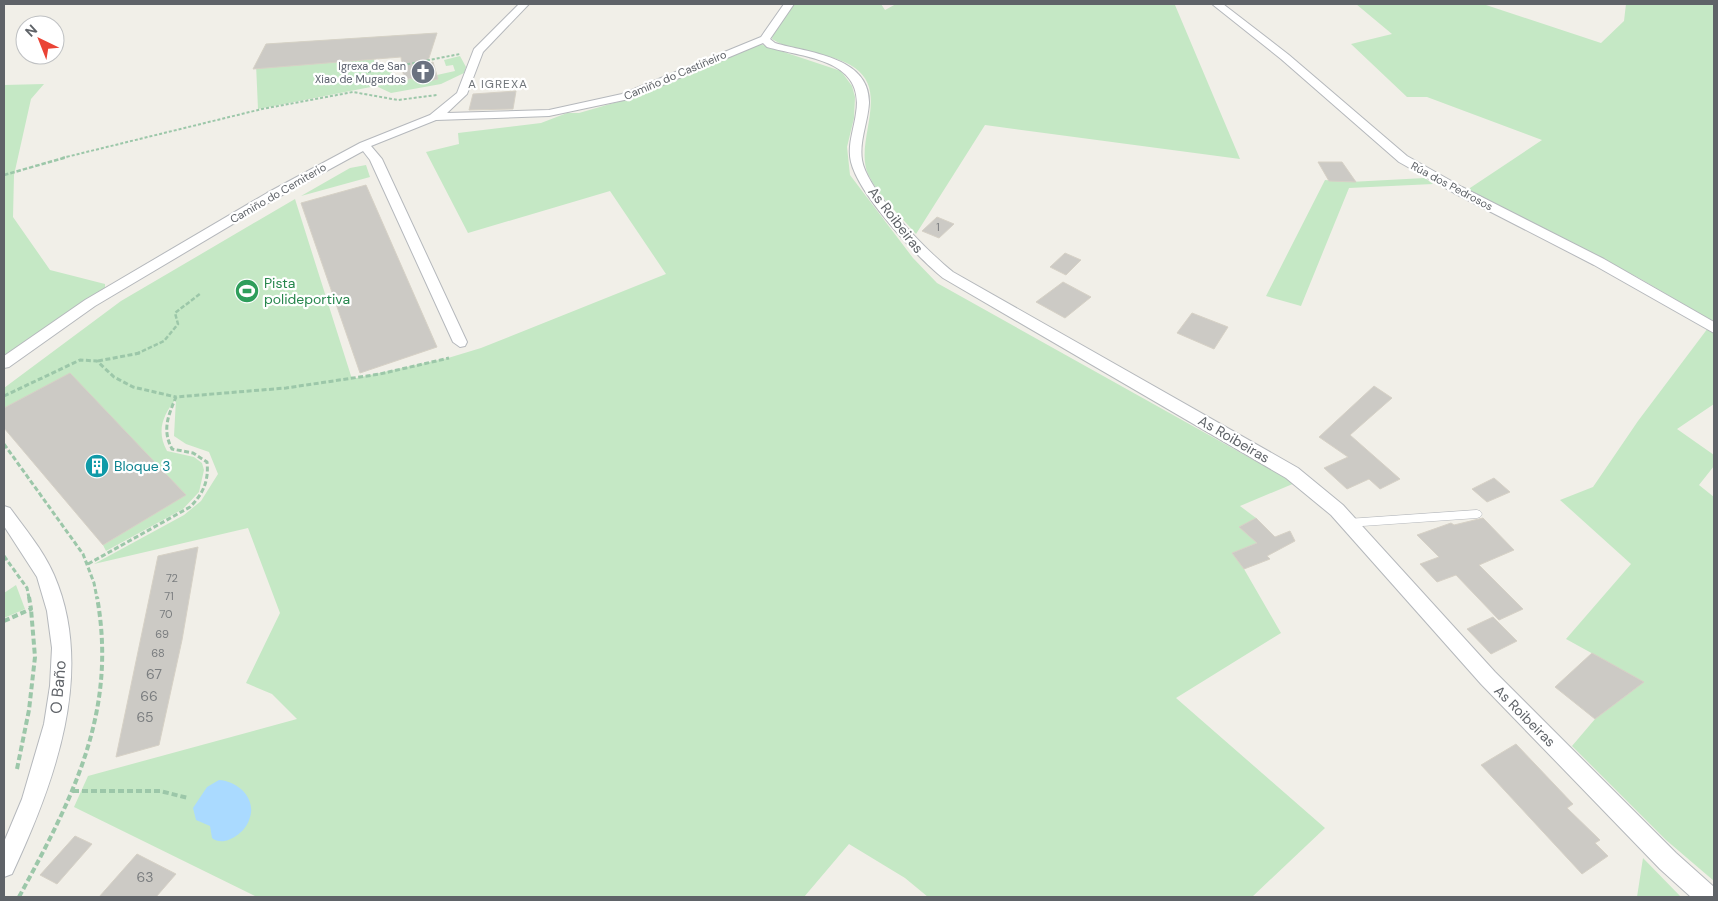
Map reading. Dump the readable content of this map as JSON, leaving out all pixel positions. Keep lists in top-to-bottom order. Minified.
{"streets":{"street":["Camiño do Castiñeiro","Rúa dos Pedrosos","Camiño do Cemiterio","As Roibeiras","O Baño"]},"crossings":[["Camiño do Castiñeiro","Camiño do Cemiterio"],["Camiño do Castiñeiro","As Roibeiras"]],"districts":["A IGREXA"],"places":{"church":["Igrexa de San Xiao de Mugardos"],"sports":["Pista polideportiva"],"building":["Bloque 3"]},"house_numbers":["1","72","71","70","69","68","67","66","65","63"],"north":"top left"}
